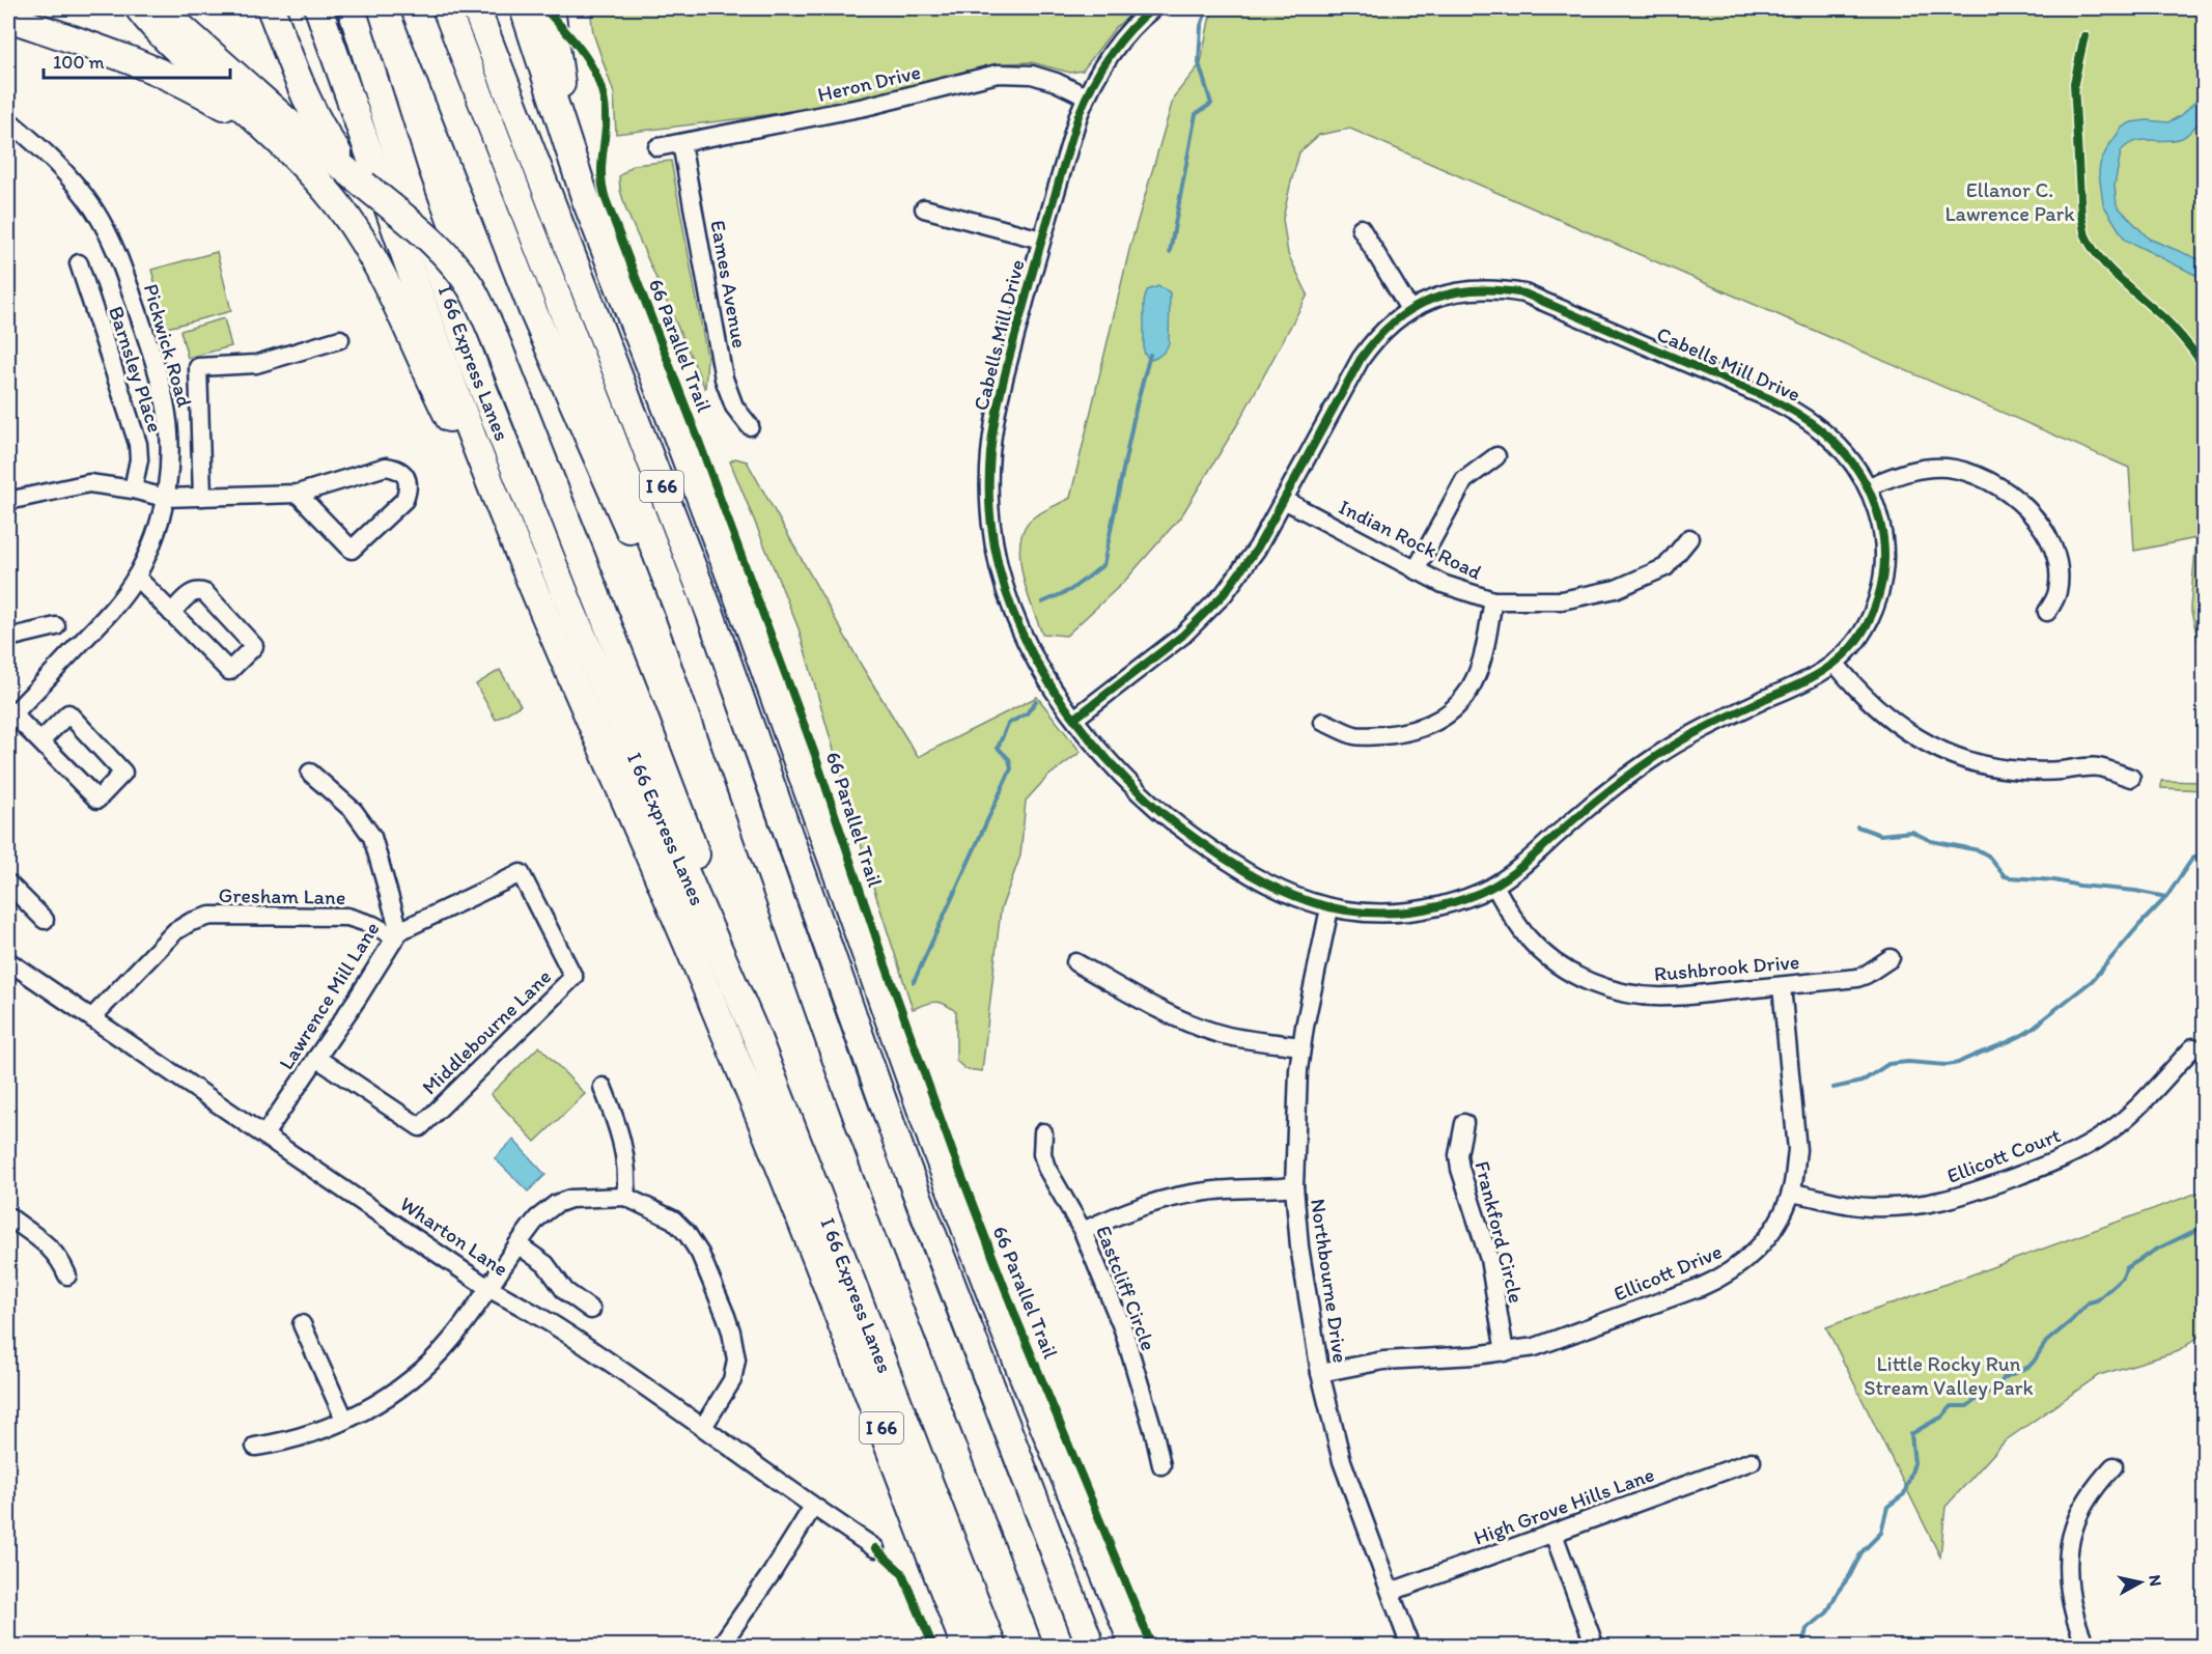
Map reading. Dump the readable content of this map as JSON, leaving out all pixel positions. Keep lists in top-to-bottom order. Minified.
{"streets":{"highway":["I 66 Express Lanes","I 66"],"street":["Heron Drive","Eames Avenue","Cabells Mill Drive","Pickwick Road","Barnsley Place","Indian Rock Road","Gresham Lane","Rushbrook Drive","Lawrence Mill Lane","Middlebourne Lane","Ellicott Court","Frankford Circle","Wharton Lane","Ellicott Drive","Northbourne Drive","Eastcliff Circle","High Grove Hills Lane"],"cycle path":["66 Parallel Trail"]},"crossings":[["Heron Drive","Eames Avenue"],["Heron Drive","Cabells Mill Drive"],["Cabells Mill Drive","Indian Rock Road"],["Cabells Mill Drive","Rushbrook Drive"],["Cabells Mill Drive","Northbourne Drive"],["Gresham Lane","Lawrence Mill Lane"],["Gresham Lane","Middlebourne Lane"],["Gresham Lane","Wharton Lane"],["Rushbrook Drive","Ellicott Drive"],["Lawrence Mill Lane","Middlebourne Lane"],["Lawrence Mill Lane","Wharton Lane"],["Ellicott Court","Ellicott Drive"],["Frankford Circle","Ellicott Drive"],["Ellicott Drive","Northbourne Drive"],["Northbourne Drive","High Grove Hills Lane"]],"parks":["Ellanor C. Lawrence Park","Little Rocky Run Stream Valley Park"],"scale_bar":"100 m","north":"right"}
